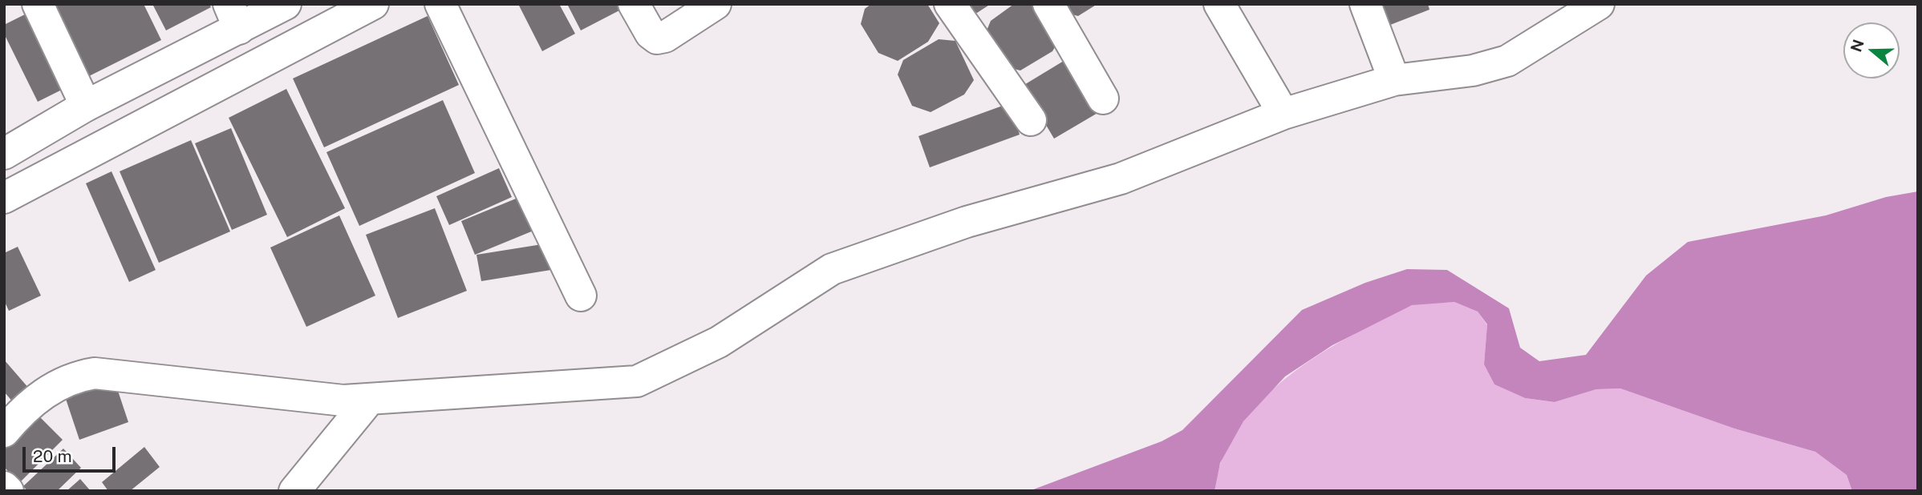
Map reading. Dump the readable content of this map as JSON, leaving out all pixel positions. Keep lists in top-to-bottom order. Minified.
{"scale_bar":"20 m","north":"left"}
